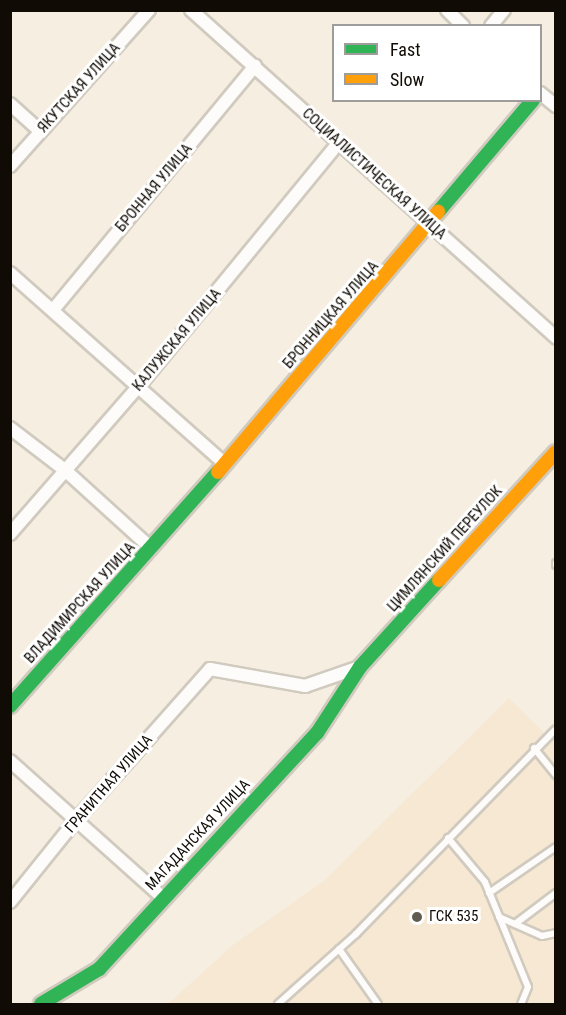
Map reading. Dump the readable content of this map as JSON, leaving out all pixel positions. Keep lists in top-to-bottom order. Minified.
{"streets":{"street":["ЯКУТСКАЯ УЛИЦА","СОЦИАЛИСТИЧЕСКАЯ УЛИЦА","БРОННАЯ УЛИЦА","БРОННИЦКАЯ УЛИЦА","КАЛУЖСКАЯ УЛИЦА","ЦИМЛЯНСКИЙ ПЕРЕУЛОК","ВЛАДИМИРСКАЯ УЛИЦА","ГРАНИТНАЯ УЛИЦА","МАГАДАНСКАЯ УЛИЦА"]},"crossings":[["СОЦИАЛИСТИЧЕСКАЯ УЛИЦА","БРОННАЯ УЛИЦА"],["СОЦИАЛИСТИЧЕСКАЯ УЛИЦА","БРОННИЦКАЯ УЛИЦА"],["СОЦИАЛИСТИЧЕСКАЯ УЛИЦА","КАЛУЖСКАЯ УЛИЦА"],["БРОННИЦКАЯ УЛИЦА","ВЛАДИМИРСКАЯ УЛИЦА"],["ЦИМЛЯНСКИЙ ПЕРЕУЛОК","ГРАНИТНАЯ УЛИЦА"],["ЦИМЛЯНСКИЙ ПЕРЕУЛОК","МАГАДАНСКАЯ УЛИЦА"],["ГРАНИТНАЯ УЛИЦА","МАГАДАНСКАЯ УЛИЦА"]],"places":["ГСК 535"],"legend":["Fast","Slow"]}
